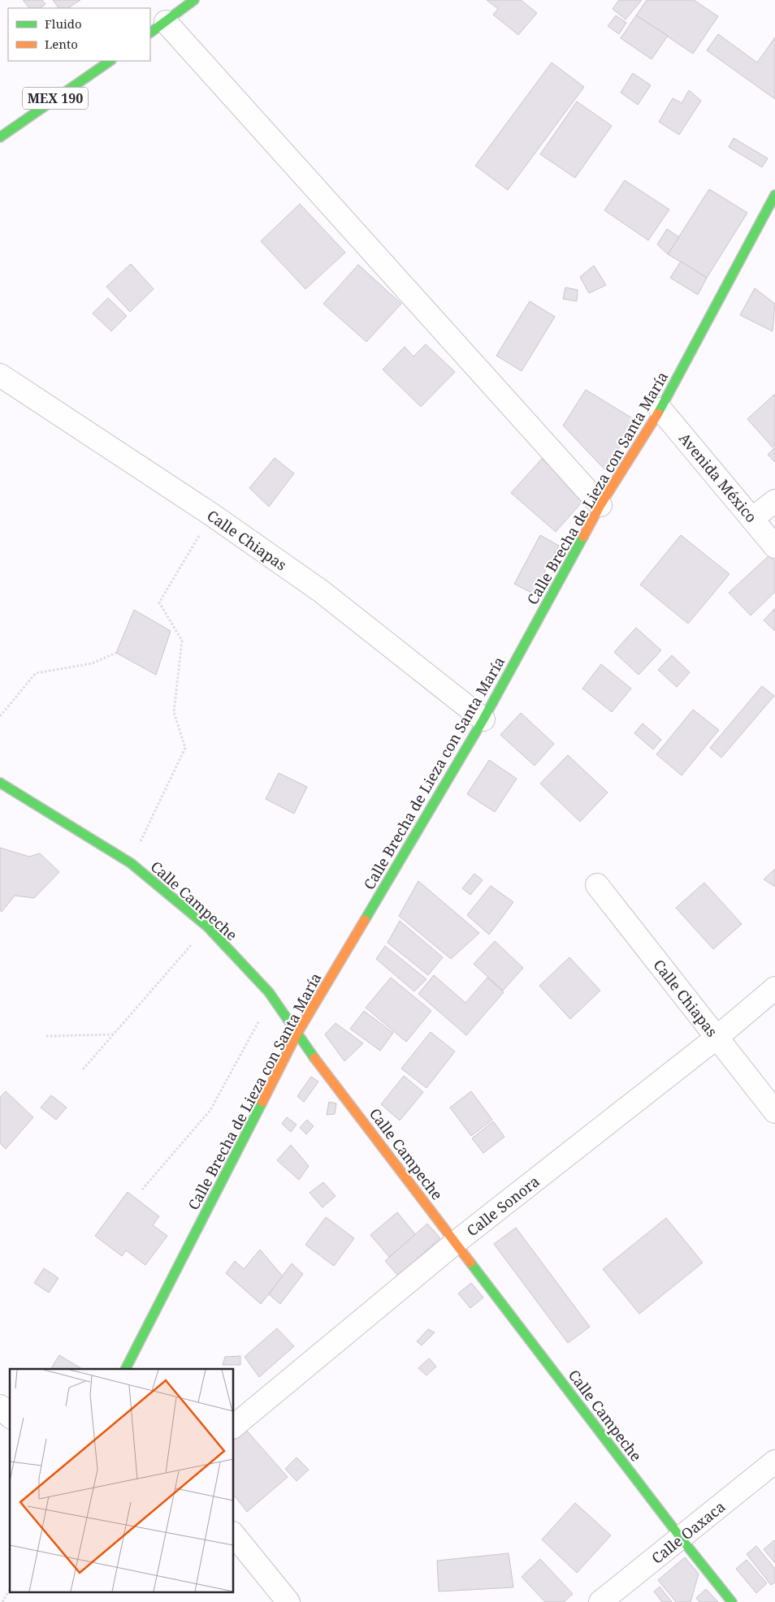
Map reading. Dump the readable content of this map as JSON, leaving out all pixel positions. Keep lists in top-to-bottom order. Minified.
{"streets":{"street":["MEX 190","Avenida México","Calle Brecha de Lieza con Santa María","Calle Chiapas","Calle Campeche","Calle Sonora","Calle Oaxaca"]},"crossings":[["Avenida México","Calle Brecha de Lieza con Santa María"],["Calle Brecha de Lieza con Santa María","Calle Chiapas"],["Calle Brecha de Lieza con Santa María","Calle Campeche"],["Calle Chiapas","Calle Sonora"],["Calle Campeche","Calle Sonora"],["Calle Campeche","Calle Oaxaca"]],"legend":["Fluido","Lento"]}
